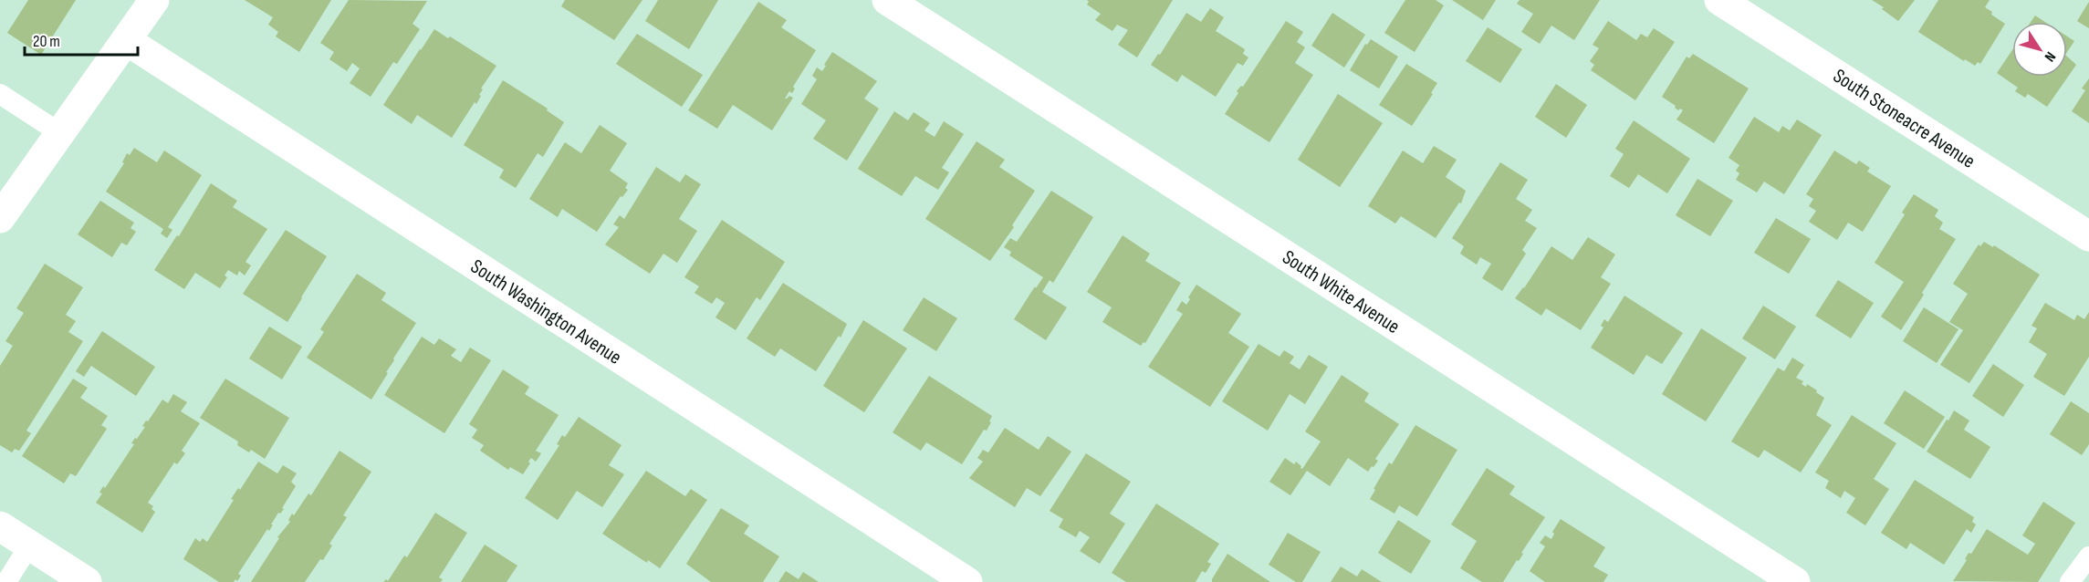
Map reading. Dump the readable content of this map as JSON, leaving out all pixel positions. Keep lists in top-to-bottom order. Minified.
{"streets":{"street":["South Stoneacre Avenue","South White Avenue","South Washington Avenue"]},"scale_bar":"20 m","north":"bottom right"}
